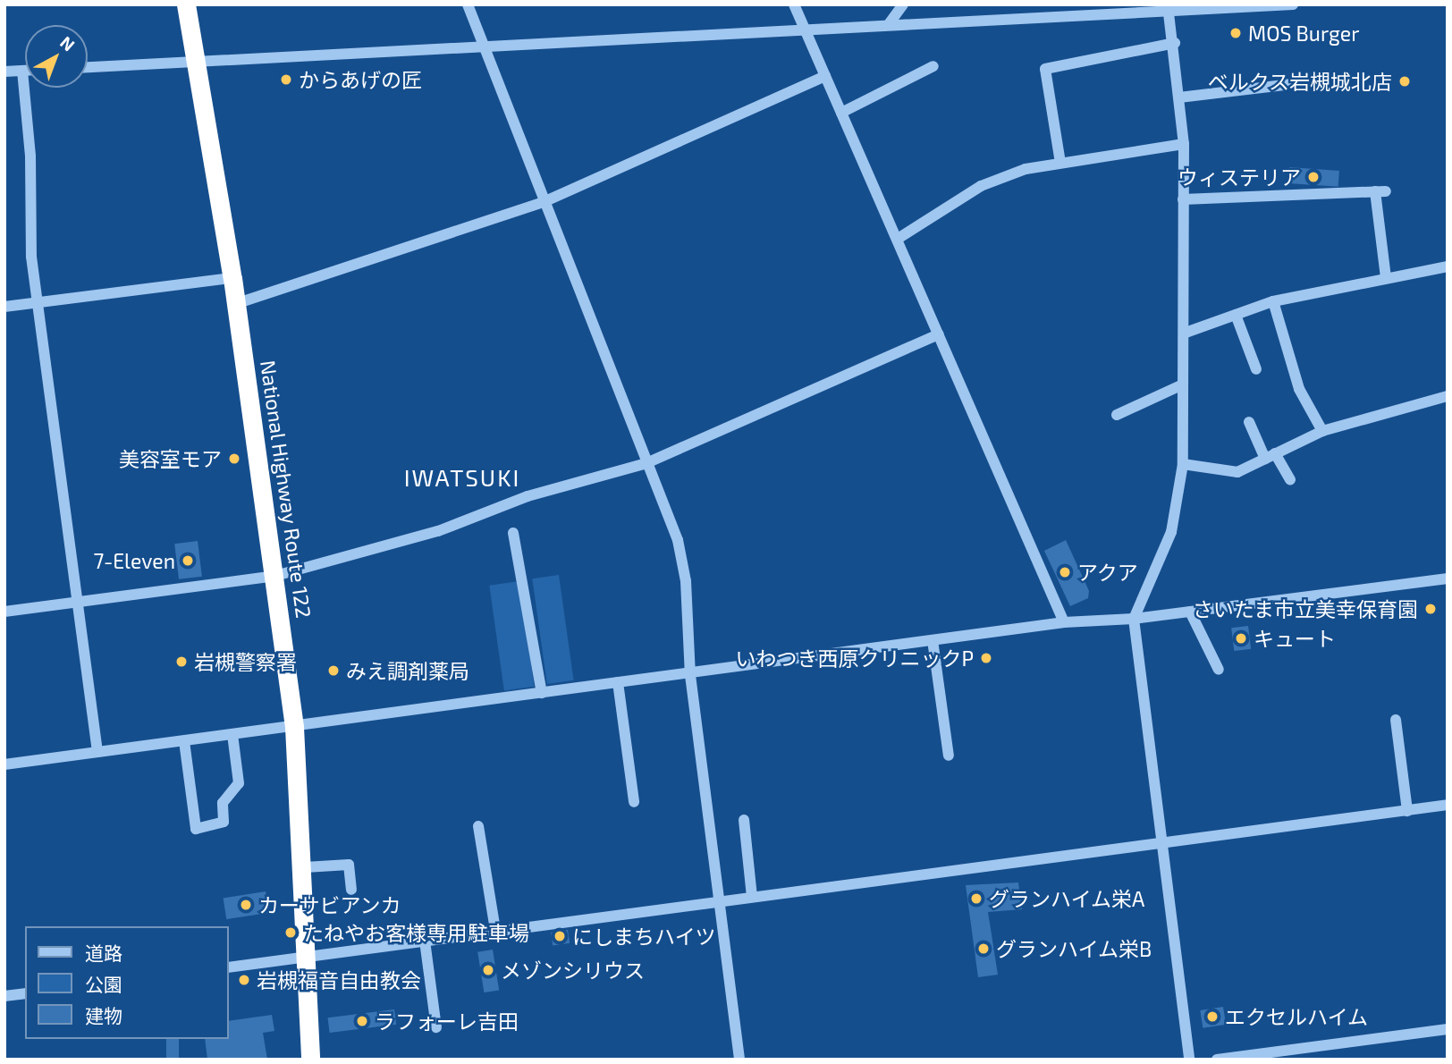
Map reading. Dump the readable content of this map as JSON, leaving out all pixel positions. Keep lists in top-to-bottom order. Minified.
{"streets":{"highway":["National Highway Route 122"]},"districts":["IWATSUKI"],"places":["MOS Burger","からあげの匠","ベルクス岩槻城北店","ウィステリア","美容室モア","7-Eleven","アクア","さいたま市立美幸保育園","キュート","いわつき西原クリニックP","岩槻警察署","みえ調剤薬局","グランハイム栄A","カーサビアンカ","たねやお客様専用駐車場","にしまちハイツ","グランハイム栄B","メゾンシリウス","岩槻福音自由教会","エクセルハイム","ラフォーレ吉田"],"legend":["道路","公園","建物"],"north":"top right"}
